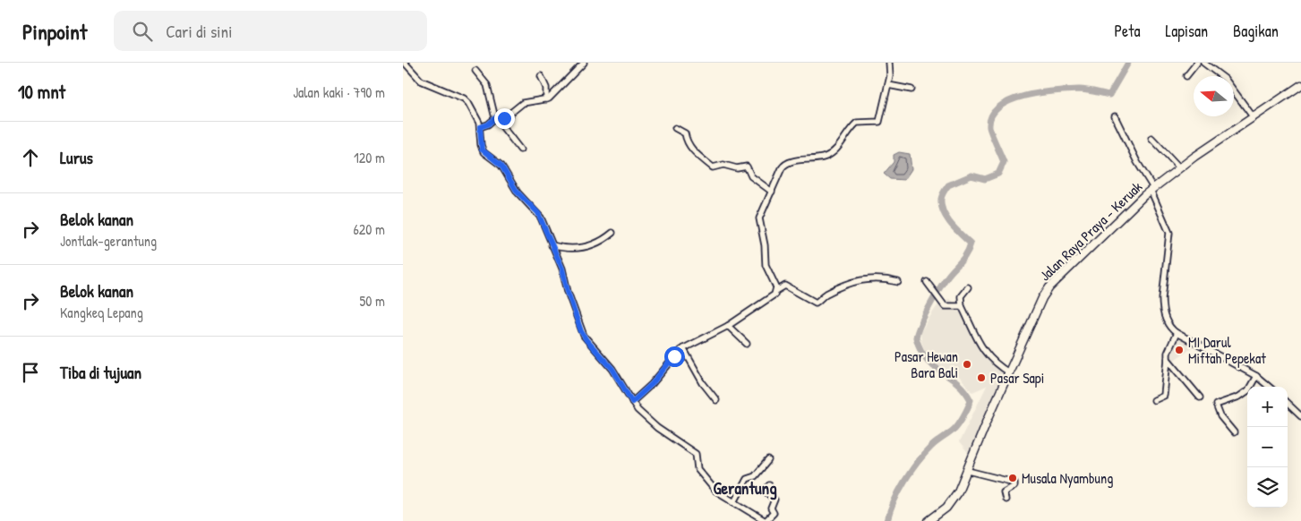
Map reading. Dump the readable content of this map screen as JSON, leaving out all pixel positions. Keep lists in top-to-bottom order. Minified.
{"streets":{"main road":["Jalan Raya Praya - Keruak"]},"districts":["Gerantung"],"places":["MI Darul Miftah Pepekat","Pasar Hewan Bara Bali","Pasar Sapi","Musala Nyambung"],"north":"left","page":{"header":"Pinpoint","search":"Cari di sini","nav":["Peta","Lapisan","Bagikan"],"heading":["10 mnt","Jalan kaki · 790 m"],"list":[["Lurus","120 m"],["Belok kanan","Jontlak-gerantung","620 m"],["Belok kanan","Kangkeq Lepang","50 m"],"Tiba di tujuan"],"map_buttons":["+","−"]}}
